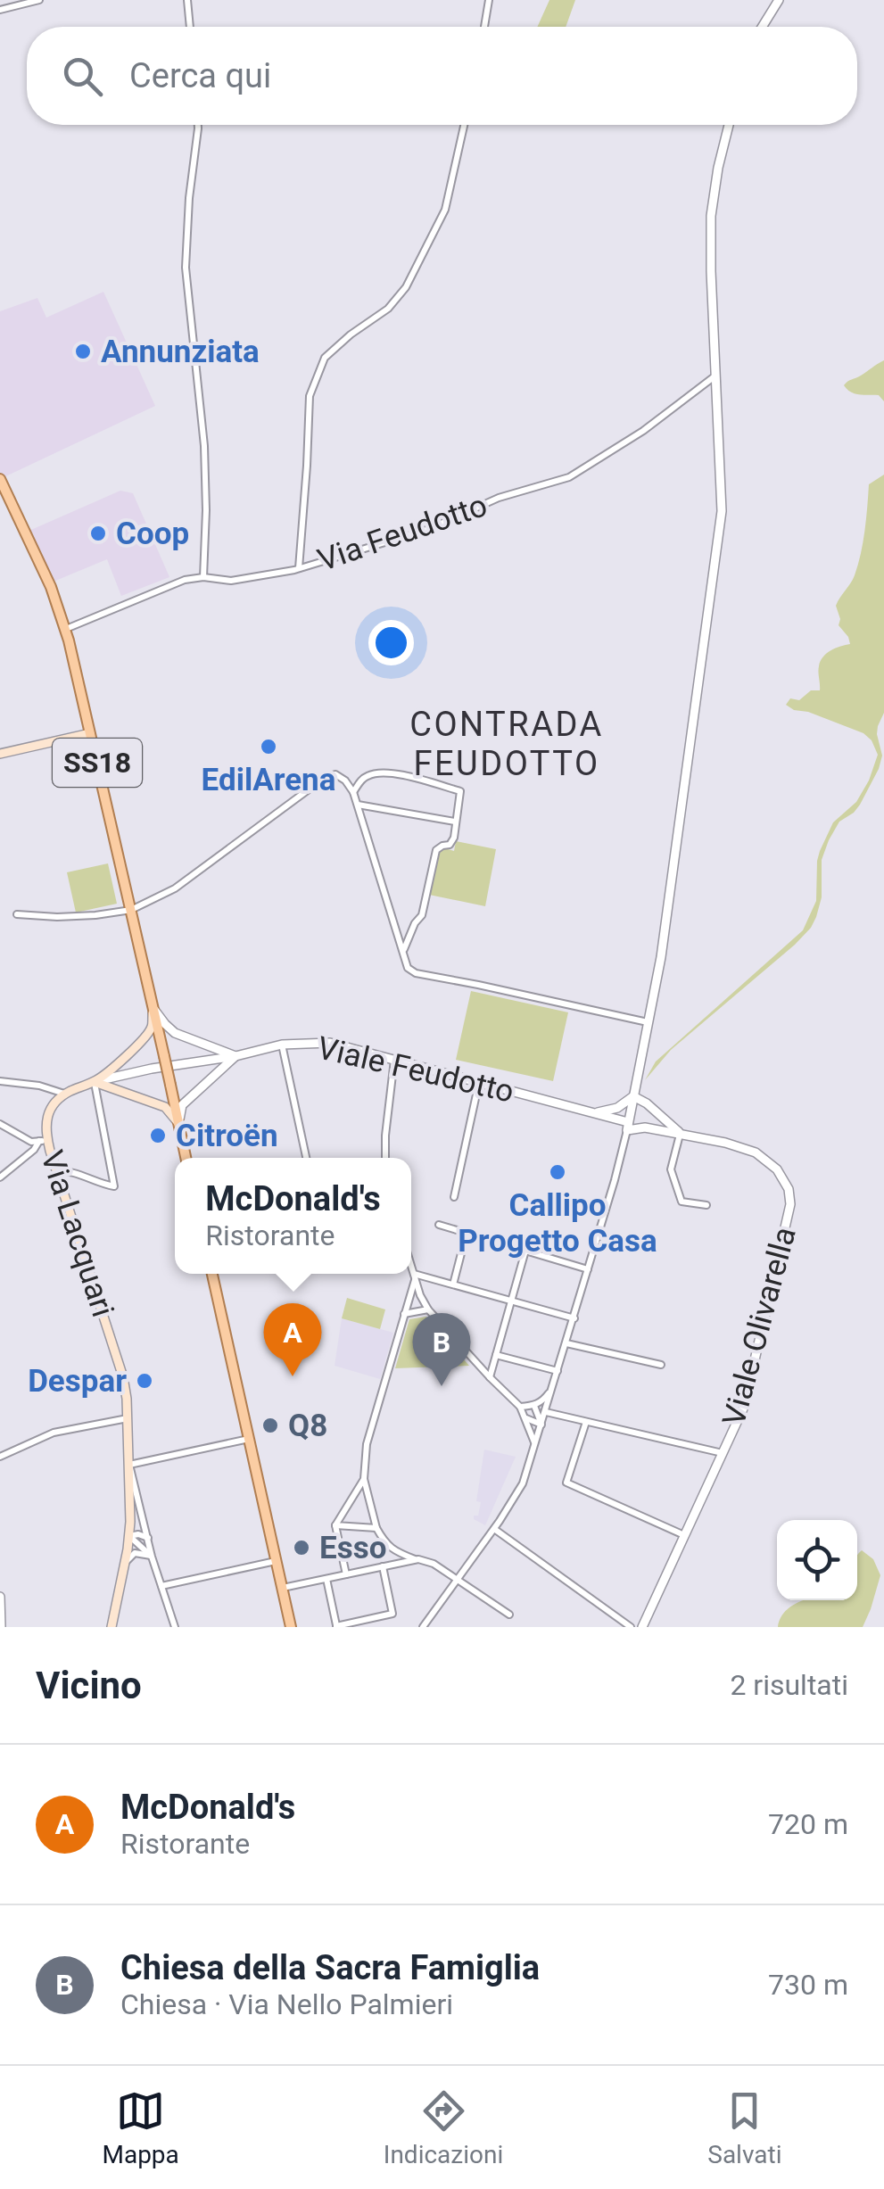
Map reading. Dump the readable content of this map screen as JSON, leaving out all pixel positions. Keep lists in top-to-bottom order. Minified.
{"streets":{"main road":["SS18","Via Lacquari"],"street":["Via Feudotto","Viale Feudotto","Viale Olivarella"]},"crossings":[["Via Feudotto","SS18"],["Viale Feudotto","Viale Olivarella"]],"districts":["CONTRADA FEUDOTTO"],"places":["Annunziata","Coop","EdilArena","Citroën","Callipo Progetto Casa","Despar","Q8","Esso"],"page":{"search":"Cerca qui","popup":["McDonald's","Ristorante"],"pins":["A","B"],"heading":["Vicino","2 risultati"],"list":[{"mark":"A","name":"McDonald's","note":"Ristorante","value":"720 m"},{"mark":"B","name":"Chiesa della Sacra Famiglia","note":"Chiesa · Via Nello Palmieri","value":"730 m"}],"nav":["Mappa","Indicazioni","Salvati"]}}
